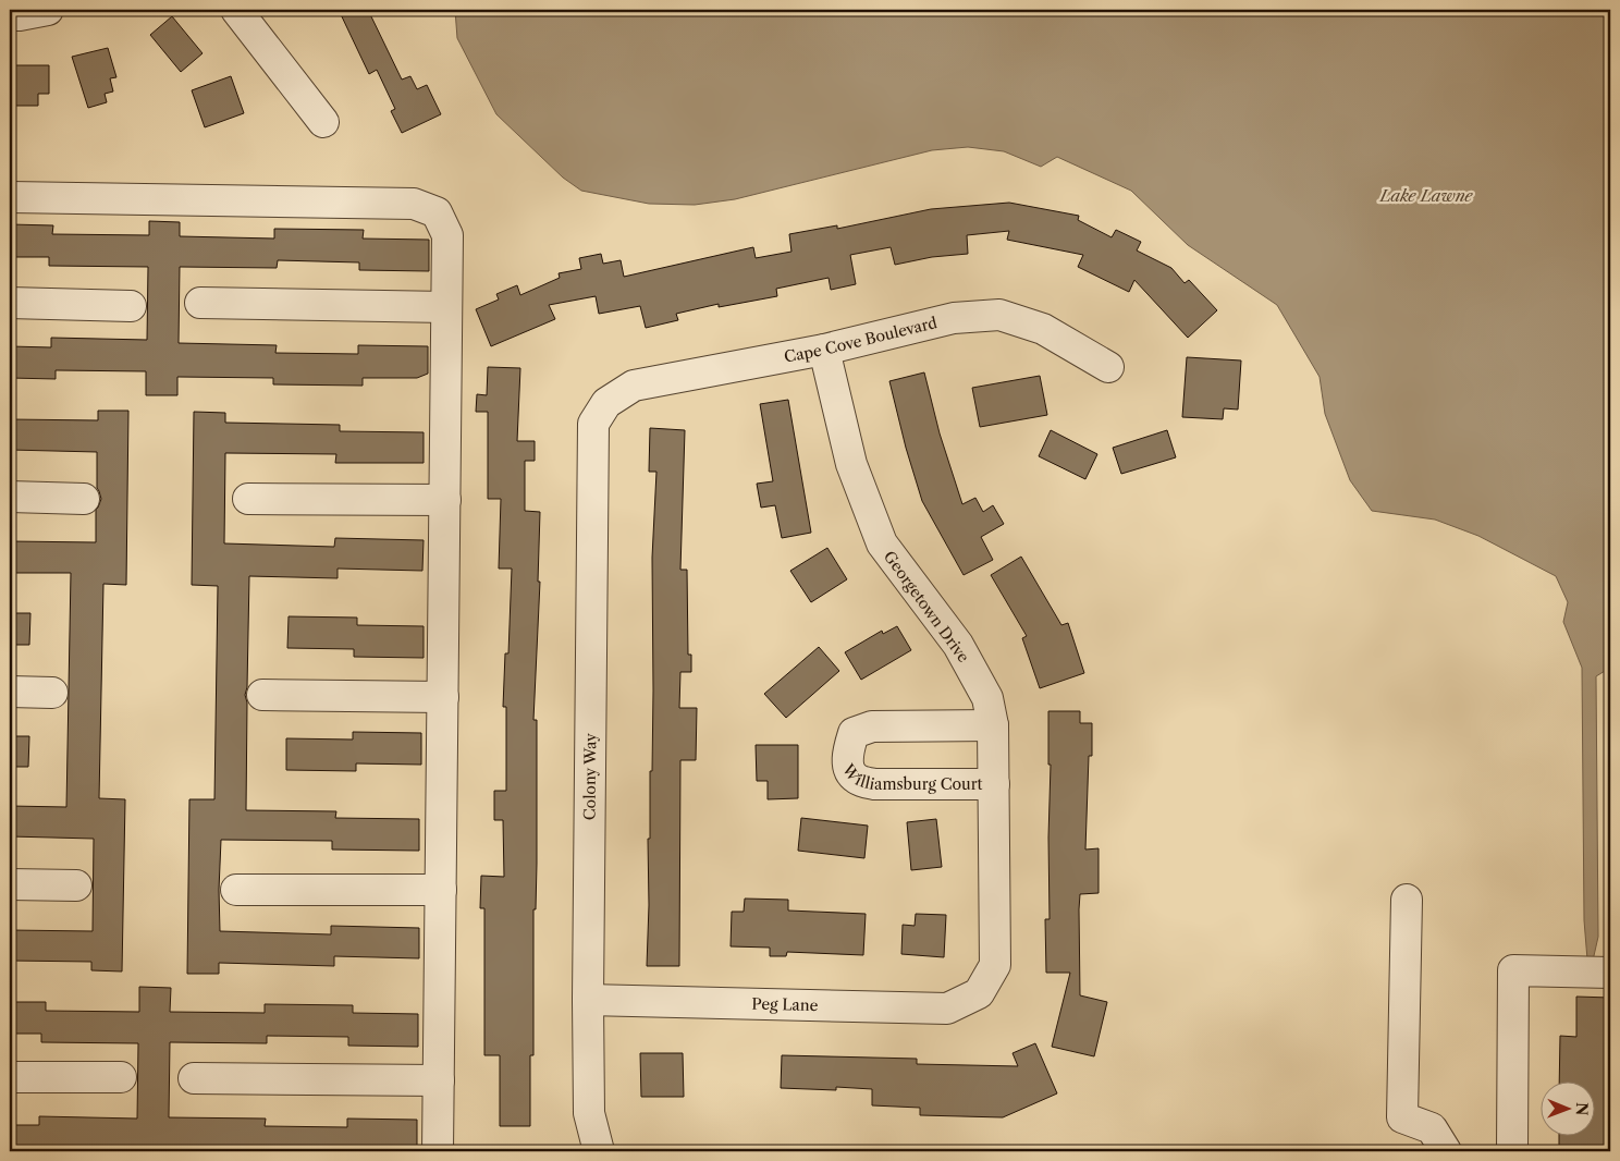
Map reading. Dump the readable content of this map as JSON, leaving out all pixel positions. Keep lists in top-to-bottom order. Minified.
{"streets":{"street":["Cape Cove Boulevard","Georgetown Drive","Williamsburg Court","Colony Way","Peg Lane"]},"crossings":[["Cape Cove Boulevard","Georgetown Drive"],["Cape Cove Boulevard","Colony Way"],["Georgetown Drive","Williamsburg Court"],["Georgetown Drive","Peg Lane"],["Colony Way","Peg Lane"]],"water":["Lake Lawne"],"north":"right"}
